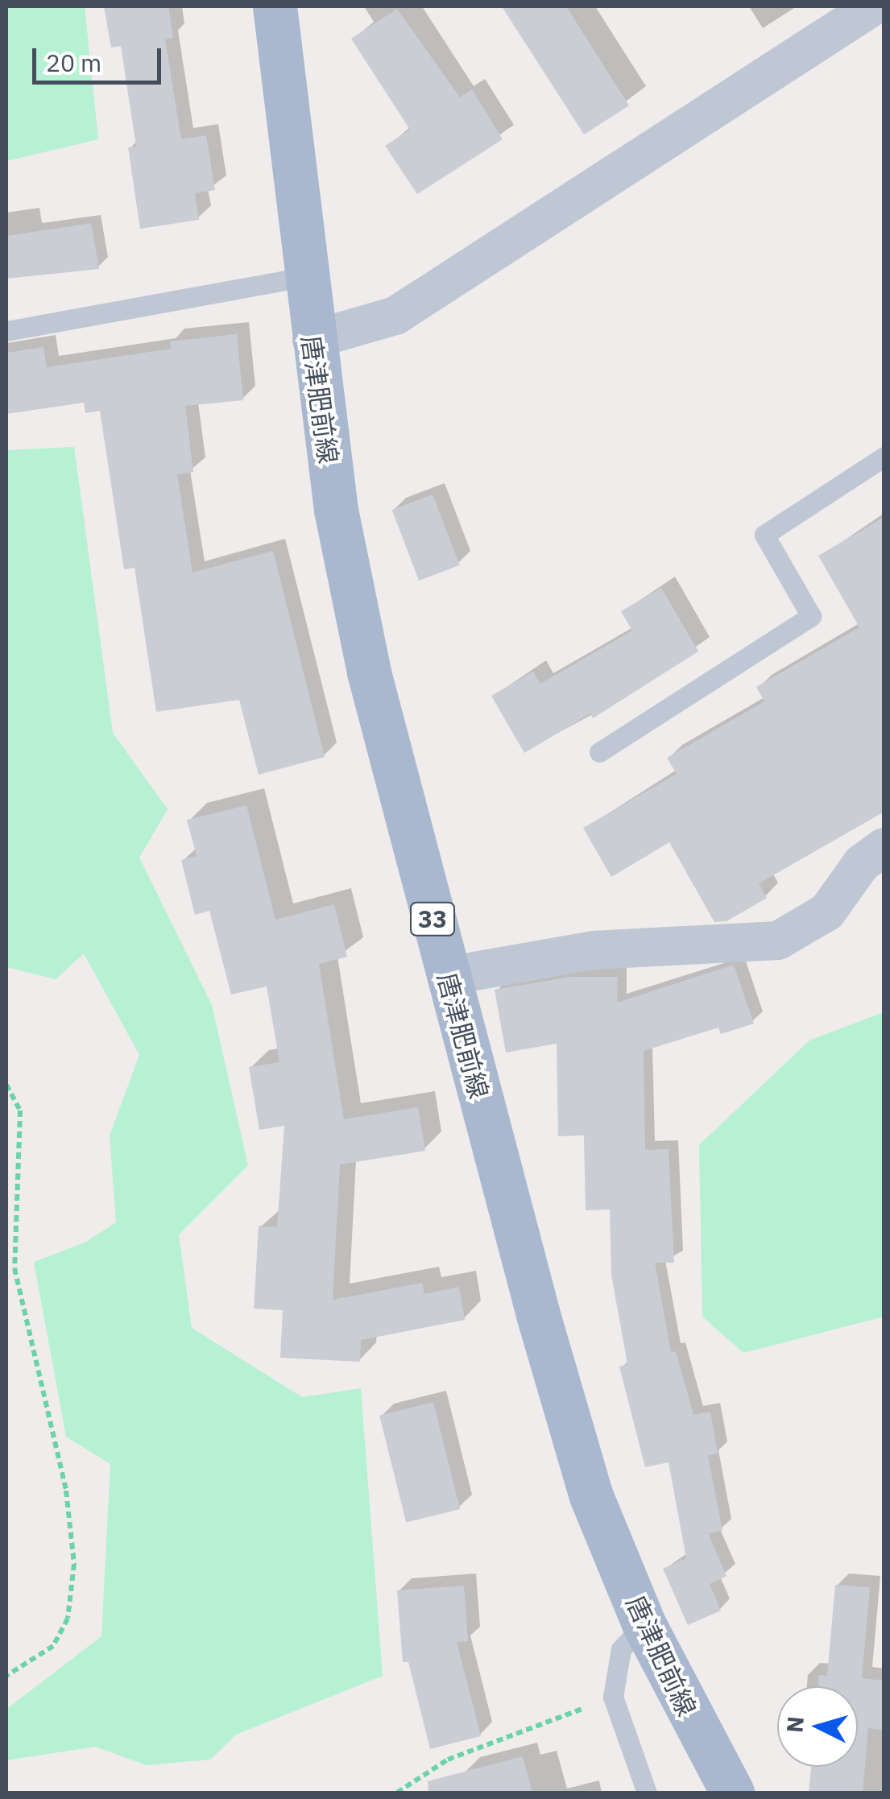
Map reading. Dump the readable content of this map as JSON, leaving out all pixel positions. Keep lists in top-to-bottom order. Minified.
{"streets":{"main road":["唐津肥前線","33"]},"scale_bar":"20 m","north":"left"}
